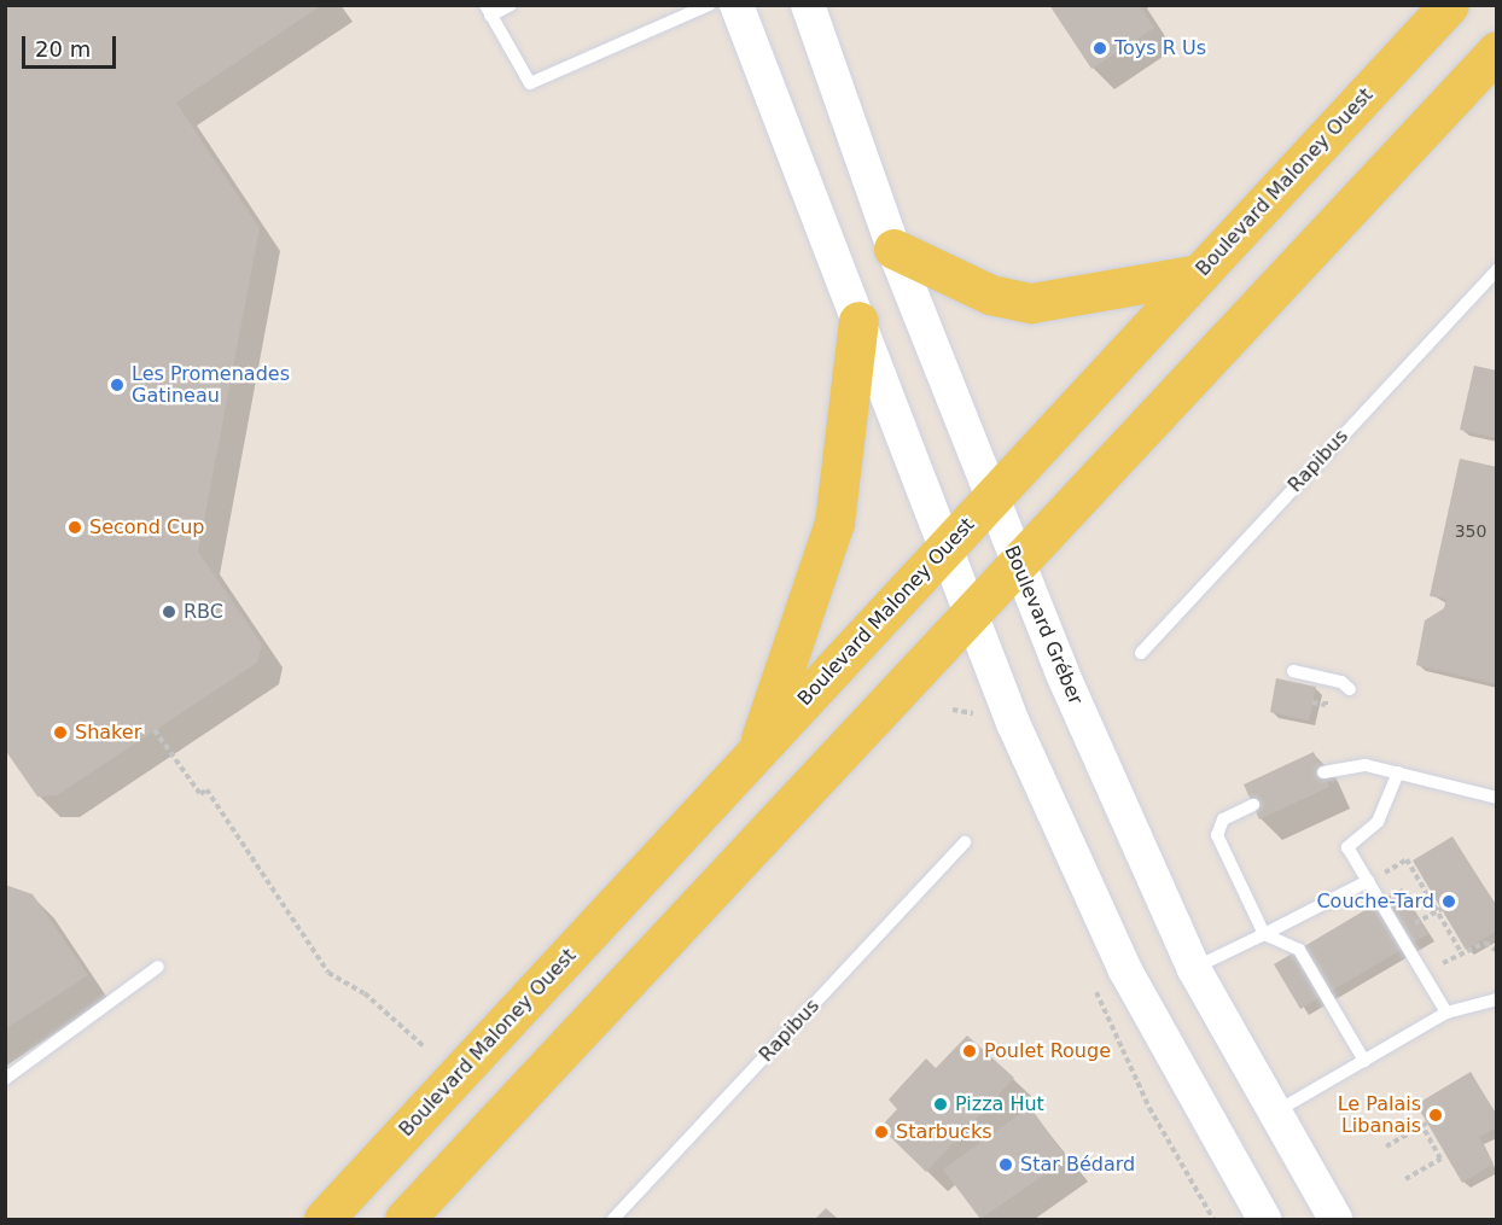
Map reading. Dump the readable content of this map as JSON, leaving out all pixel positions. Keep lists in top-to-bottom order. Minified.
{"streets":{"main road":["Boulevard Maloney Ouest","Boulevard Gréber"],"lane":["Rapibus"]},"crossings":[["Boulevard Maloney Ouest","Boulevard Gréber"]],"places":["Toys R Us","Les Promenades Gatineau","Second Cup","RBC","Shaker","Couche-Tard","Poulet Rouge","Pizza Hut","Le Palais Libanais","Starbucks","Star Bédard"],"house_numbers":["350"],"scale_bar":"20 m"}
